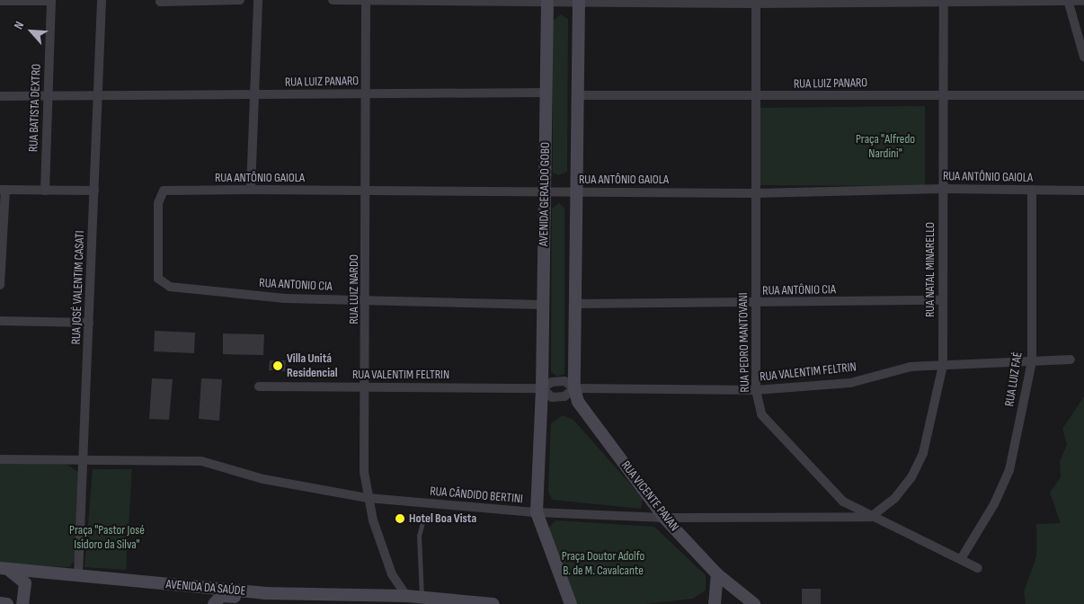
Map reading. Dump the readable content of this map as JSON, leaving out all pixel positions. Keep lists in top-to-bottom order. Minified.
{"streets":{"street":["RUA LUIZ PANARO","RUA BATISTA DEXTRO","RUA ANTÔNIO GAIOLA","AVENIDA GERALDO GOBO","RUA NATAL MINARELLO","RUA ANTONIO CIA","RUA JOSÉ VALENTIM CASATI","RUA LUIZ NARDO","RUA ANTÔNIO CIA","RUA PEDRO MANTOVANI","RUA VALENTIM FELTRIN","RUA LUIZ FAÉ","RUA CÂNDIDO BERTINI","RUA VICENTE PAVAN","AVENIDA DA SAÚDE"]},"crossings":[["RUA LUIZ PANARO","RUA BATISTA DEXTRO"],["RUA LUIZ PANARO","AVENIDA GERALDO GOBO"],["RUA LUIZ PANARO","RUA NATAL MINARELLO"],["RUA LUIZ PANARO","RUA JOSÉ VALENTIM CASATI"],["RUA LUIZ PANARO","RUA LUIZ NARDO"],["RUA LUIZ PANARO","RUA PEDRO MANTOVANI"],["RUA ANTÔNIO GAIOLA","AVENIDA GERALDO GOBO"],["RUA ANTÔNIO GAIOLA","RUA NATAL MINARELLO"],["RUA ANTÔNIO GAIOLA","RUA ANTONIO CIA"],["RUA ANTÔNIO GAIOLA","RUA LUIZ NARDO"],["RUA ANTÔNIO GAIOLA","RUA PEDRO MANTOVANI"],["RUA ANTÔNIO GAIOLA","RUA LUIZ FAÉ"],["AVENIDA GERALDO GOBO","RUA ANTONIO CIA"],["AVENIDA GERALDO GOBO","RUA VALENTIM FELTRIN"],["AVENIDA GERALDO GOBO","RUA CÂNDIDO BERTINI"],["RUA NATAL MINARELLO","RUA ANTÔNIO CIA"],["RUA NATAL MINARELLO","RUA PEDRO MANTOVANI"],["RUA NATAL MINARELLO","RUA VALENTIM FELTRIN"],["RUA NATAL MINARELLO","RUA CÂNDIDO BERTINI"],["RUA ANTONIO CIA","RUA LUIZ NARDO"],["RUA JOSÉ VALENTIM CASATI","RUA CÂNDIDO BERTINI"],["RUA JOSÉ VALENTIM CASATI","AVENIDA DA SAÚDE"],["RUA LUIZ NARDO","RUA VALENTIM FELTRIN"],["RUA LUIZ NARDO","RUA CÂNDIDO BERTINI"],["RUA LUIZ NARDO","AVENIDA DA SAÚDE"],["RUA ANTÔNIO CIA","RUA PEDRO MANTOVANI"],["RUA PEDRO MANTOVANI","RUA VALENTIM FELTRIN"],["RUA PEDRO MANTOVANI","RUA LUIZ FAÉ"],["RUA PEDRO MANTOVANI","RUA CÂNDIDO BERTINI"],["RUA VALENTIM FELTRIN","RUA LUIZ FAÉ"],["RUA VALENTIM FELTRIN","RUA VICENTE PAVAN"],["RUA CÂNDIDO BERTINI","RUA VICENTE PAVAN"]],"parks":["Praça \"Alfredo Nardini\"","Praça \"Pastor José Isidoro da Silva\"","Praça Doutor Adolfo B. de M. Cavalcante"],"places":["Villa Unitá Residencial","Hotel Boa Vista"],"north":"top left"}
